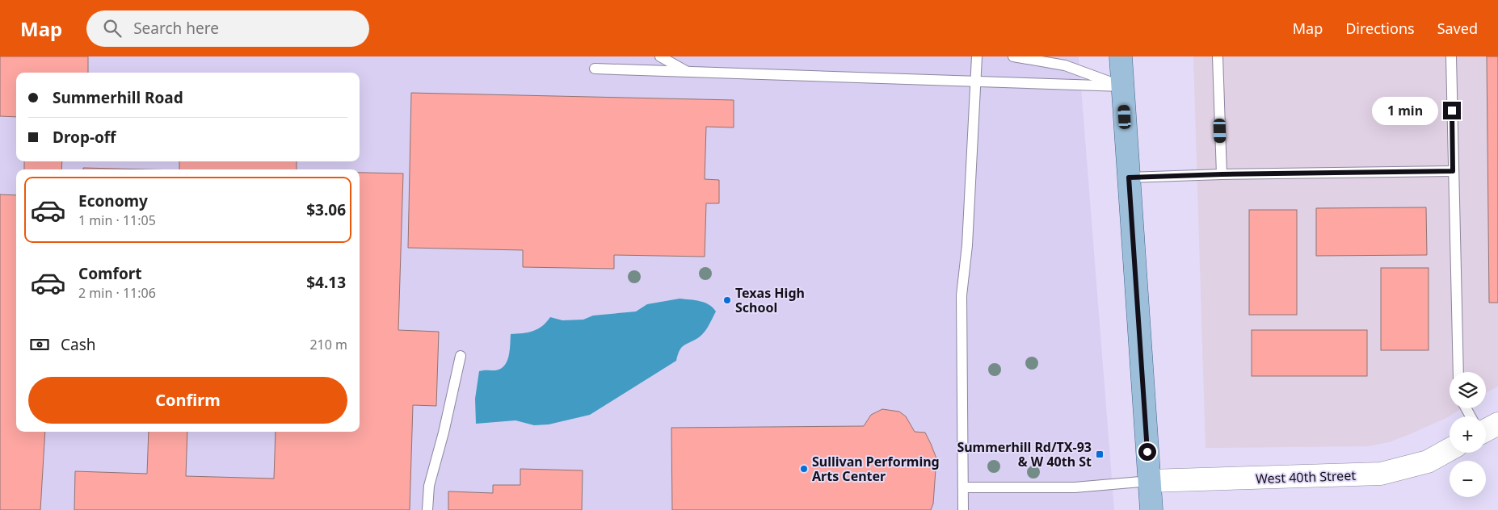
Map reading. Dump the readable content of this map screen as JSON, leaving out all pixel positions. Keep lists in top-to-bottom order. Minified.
{"streets":{"street":["West 40th Street"]},"places":{"other":["Texas High School","Sullivan Performing Arts Center"],"transit":["Summerhill Rd/TX-93 & W 40th St"]},"page":{"header":"Map","search":"Search here","nav":["Map","Directions","Saved"],"banner":["Summerhill Road","Drop-off"],"bubble":"1 min","list":[{"name":"Economy","note":"1 min · 11:05","value":"$3.06"},{"name":"Comfort","note":"2 min · 11:06","value":"$4.13"}],"pay":["Cash","210 m"],"buttons":"Confirm","map_buttons":["+","−"]}}
